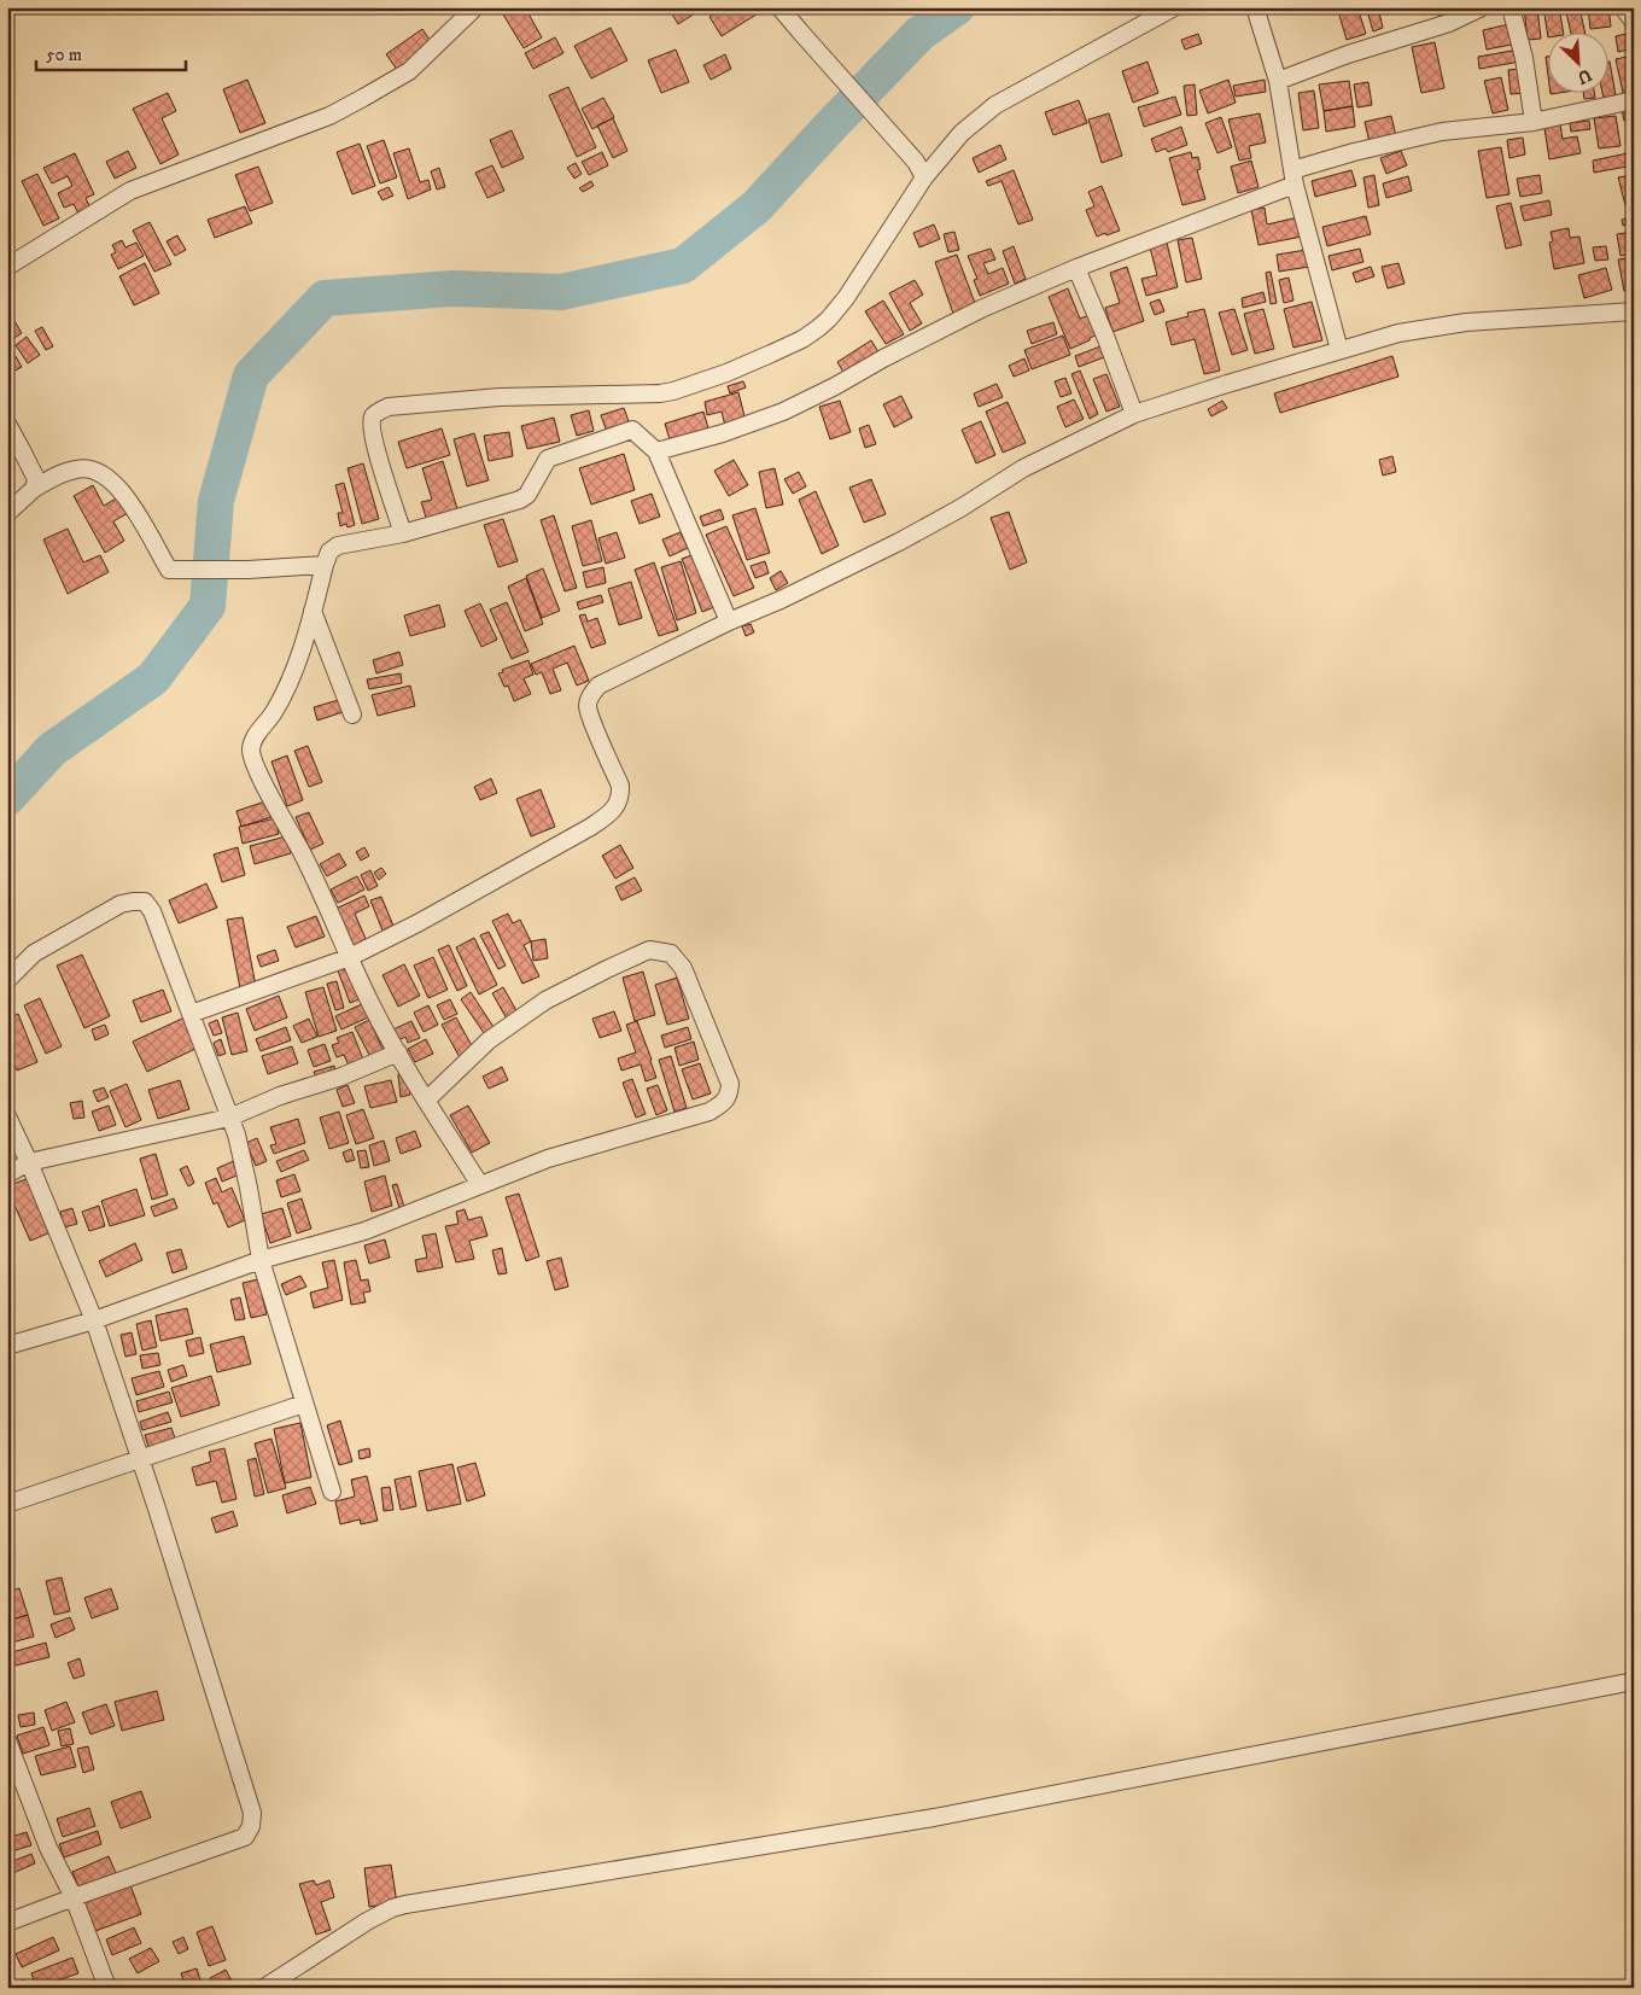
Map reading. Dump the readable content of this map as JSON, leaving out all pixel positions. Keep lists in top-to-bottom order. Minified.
{"scale_bar":"50 m","north":"bottom right"}
